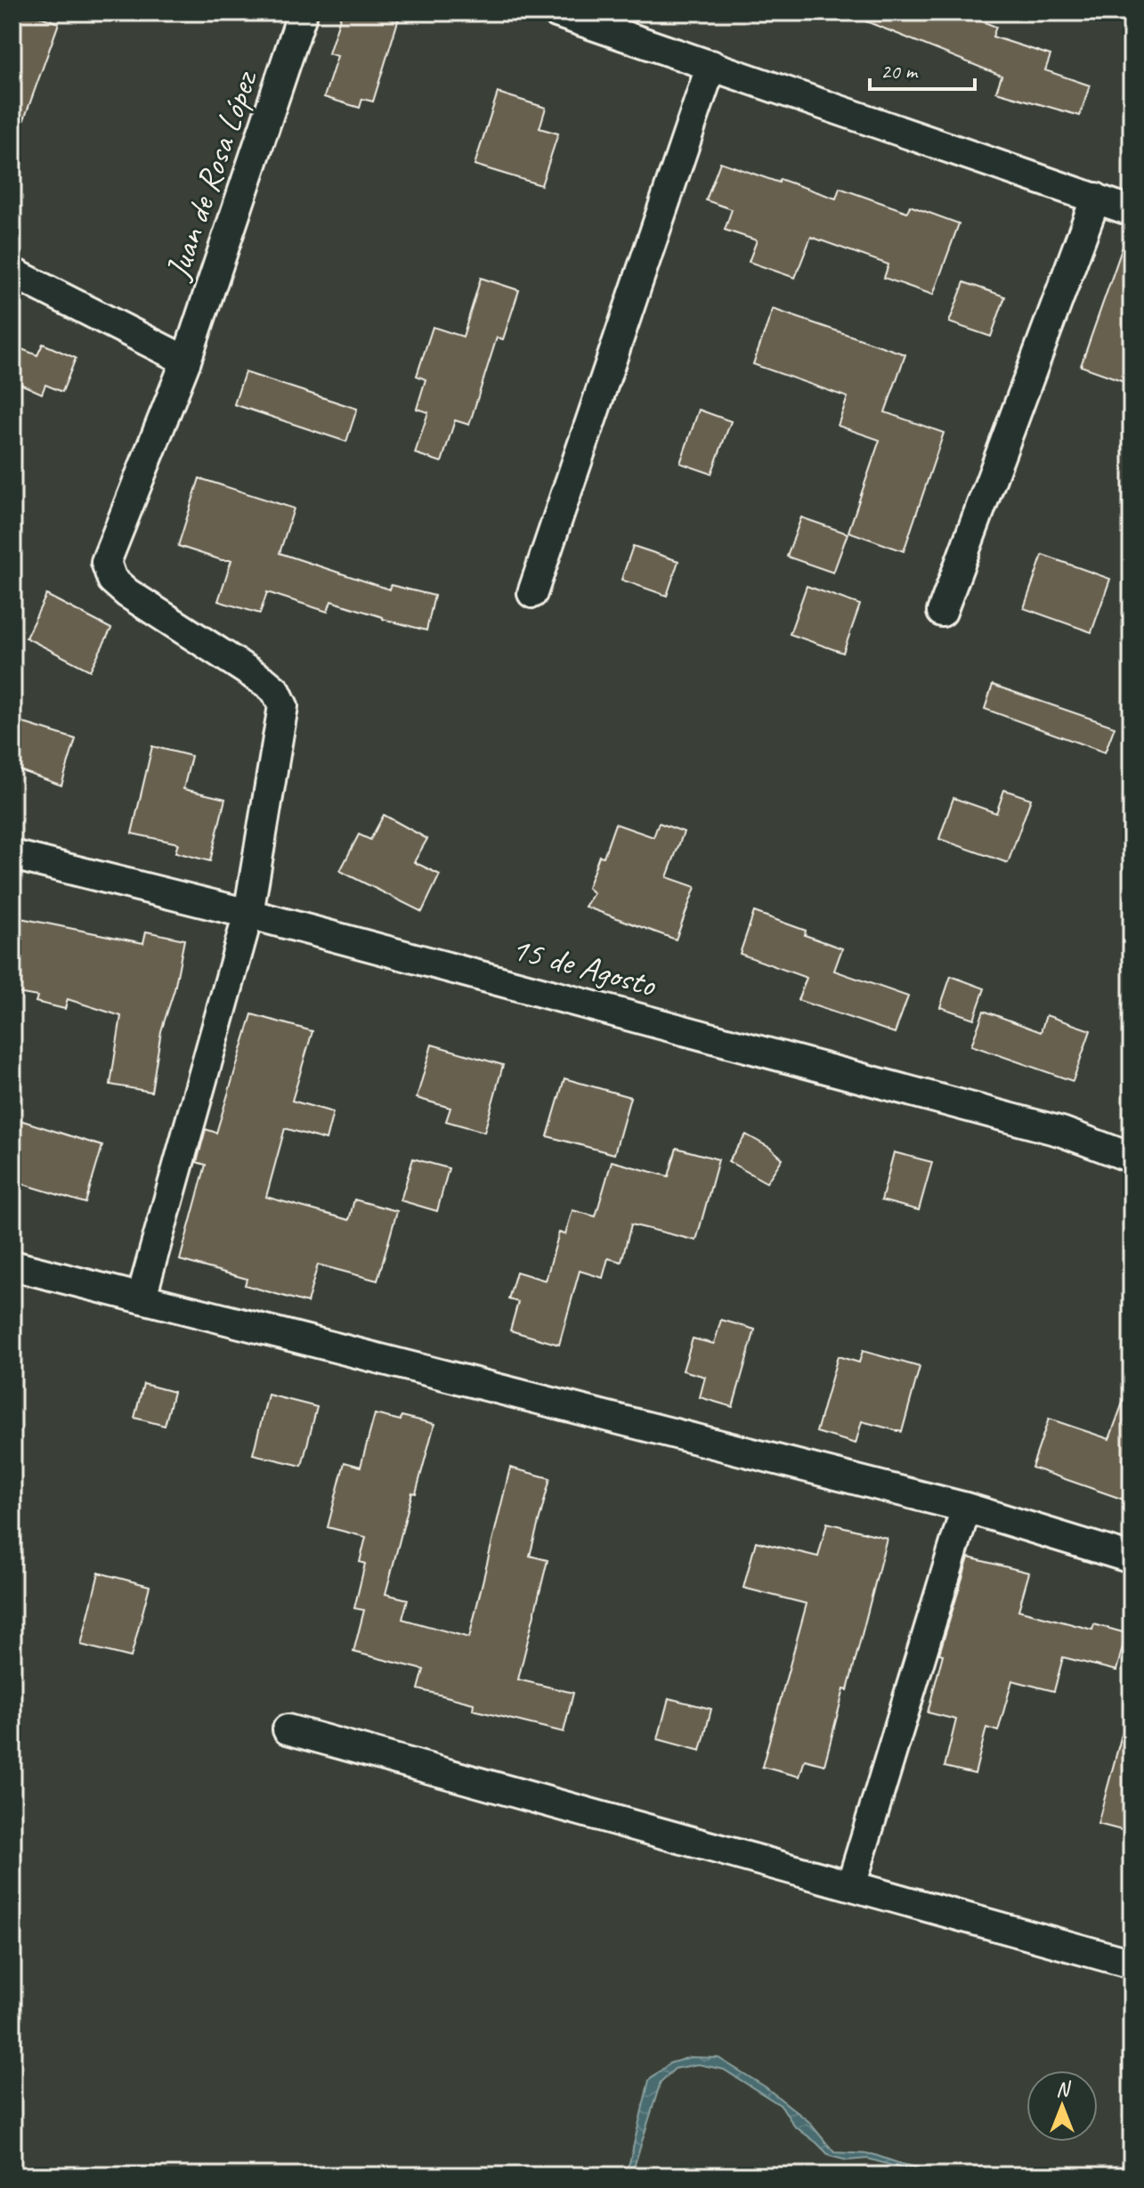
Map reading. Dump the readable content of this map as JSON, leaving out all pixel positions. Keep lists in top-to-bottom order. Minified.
{"streets":{"street":["Juan de Rosa López","15 de Agosto"]},"crossings":[["Juan de Rosa López","15 de Agosto"]],"scale_bar":"20 m","north":"top"}
